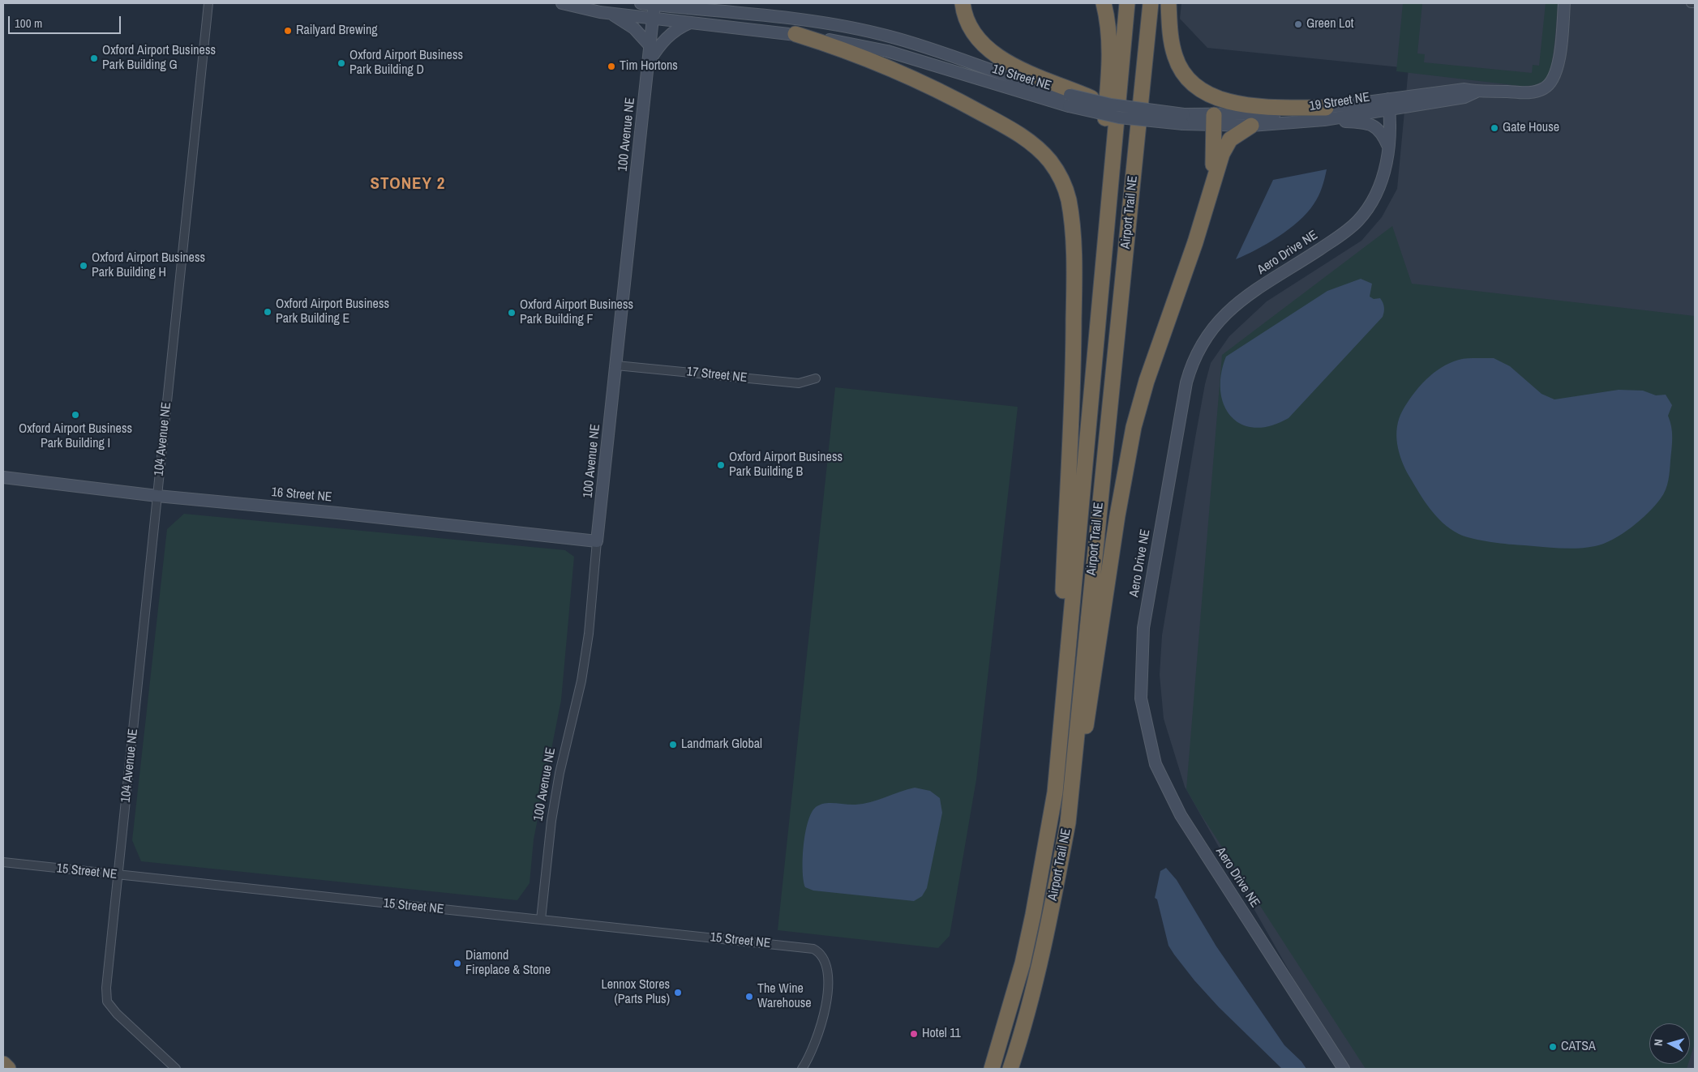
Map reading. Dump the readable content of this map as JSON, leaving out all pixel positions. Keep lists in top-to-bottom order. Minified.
{"streets":{"highway":["Airport Trail NE"],"street":["19 Street NE","100 Avenue NE","Aero Drive NE","17 Street NE","104 Avenue NE","16 Street NE","15 Street NE"]},"crossings":[["19 Street NE","100 Avenue NE"],["19 Street NE","Aero Drive NE"],["100 Avenue NE","17 Street NE"],["100 Avenue NE","16 Street NE"],["100 Avenue NE","15 Street NE"],["104 Avenue NE","16 Street NE"],["104 Avenue NE","15 Street NE"]],"districts":["STONEY 2"],"places":["Green Lot","Railyard Brewing","Oxford Airport Business Park Building G","Oxford Airport Business Park Building D","Tim Hortons","Gate House","Oxford Airport Business Park Building H","Oxford Airport Business Park Building E","Oxford Airport Business Park Building F","Oxford Airport Business Park Building I","Oxford Airport Business Park Building B","Landmark Global","Diamond Fireplace & Stone","Lennox Stores (Parts Plus)","The Wine Warehouse","Hotel 11","CATSA"],"scale_bar":"100 m","north":"left"}
